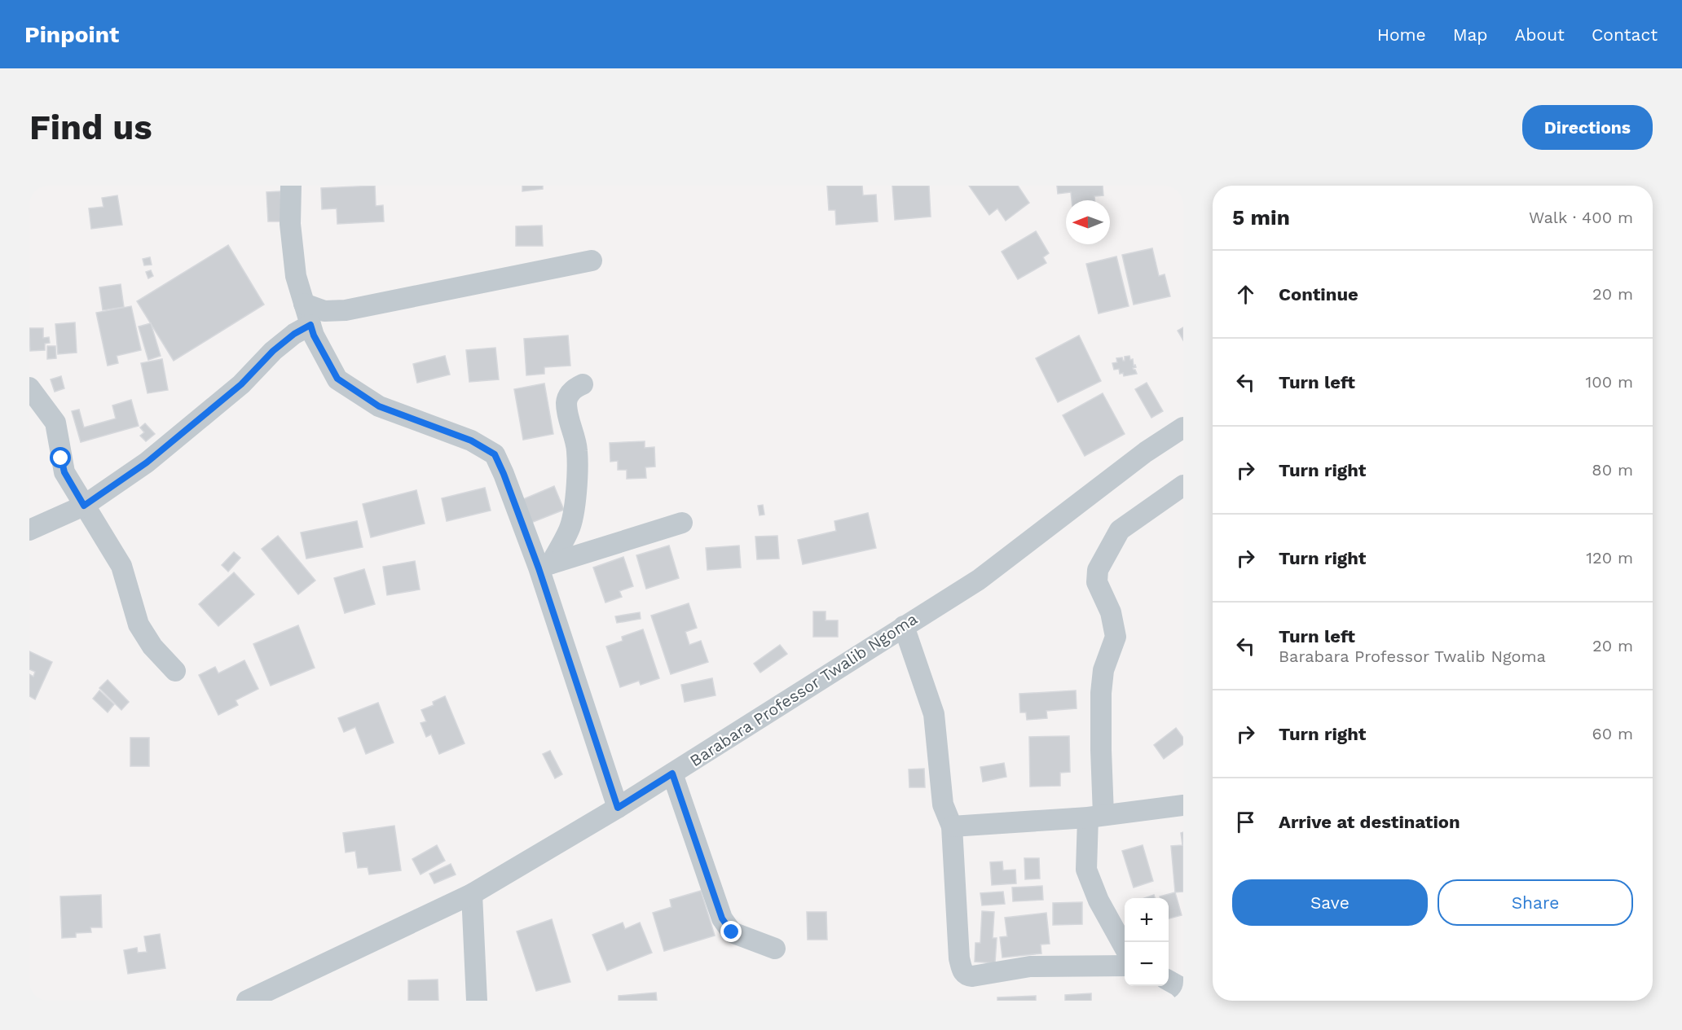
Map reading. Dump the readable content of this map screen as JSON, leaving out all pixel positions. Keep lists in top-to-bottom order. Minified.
{"streets":{"street":["Barabara Professor Twalib Ngoma"]},"north":"left","page":{"header":"Pinpoint","nav":["Home","Map","About","Contact"],"buttons":["Directions",["Save","Share"]],"title":"Find us","heading":["5 min","Walk · 400 m"],"list":[["Continue","20 m"],["Turn left","100 m"],["Turn right","80 m"],["Turn right","120 m"],["Turn left","Barabara Professor Twalib Ngoma","20 m"],["Turn right","60 m"],"Arrive at destination"],"map_buttons":["+","−"]}}
